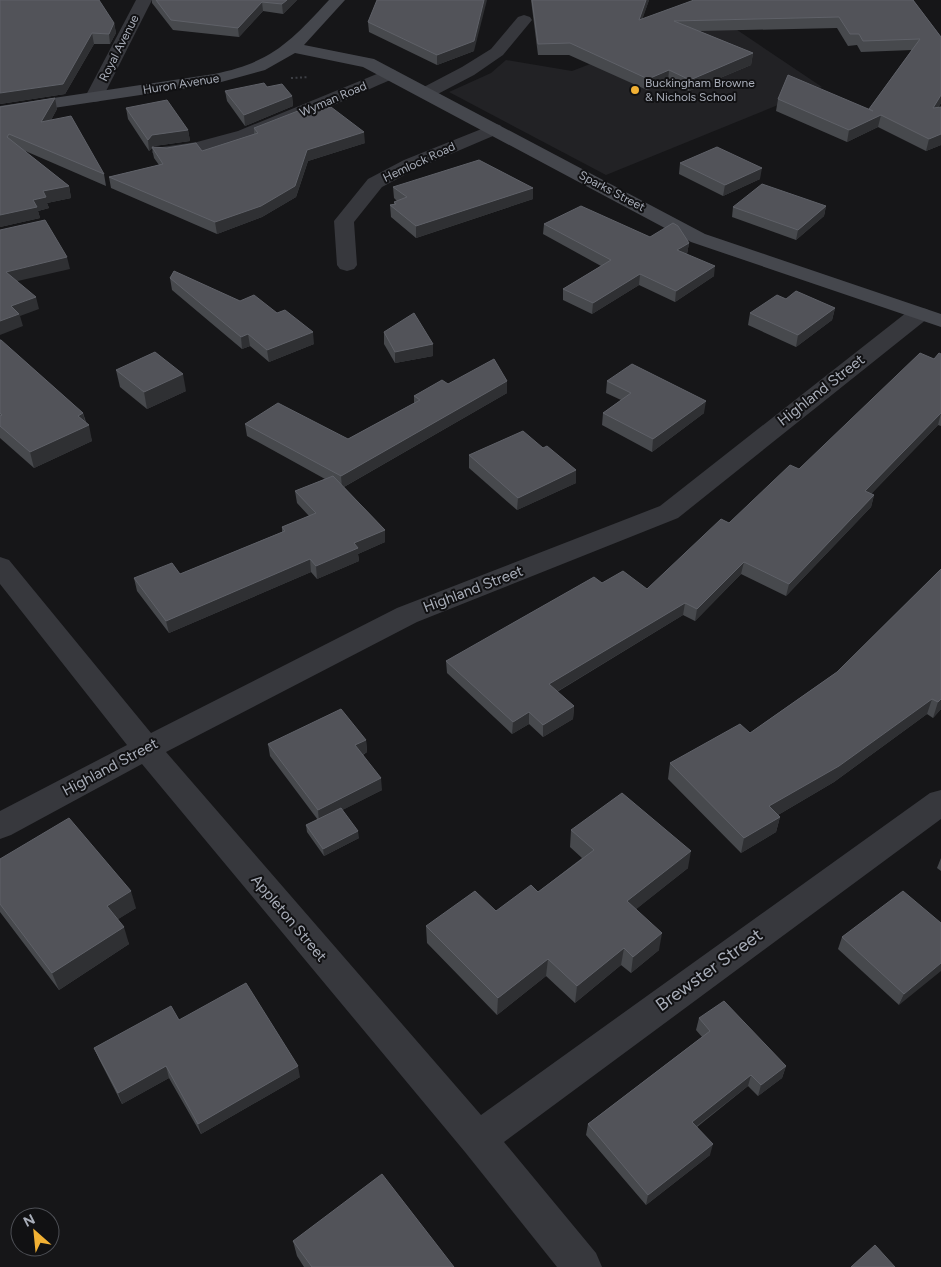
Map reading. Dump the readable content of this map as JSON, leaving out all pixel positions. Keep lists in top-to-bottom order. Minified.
{"streets":{"street":["Royal Avenue","Huron Avenue","Wyman Road","Hemlock Road","Sparks Street","Highland Street","Appleton Street","Brewster Street"]},"crossings":[["Royal Avenue","Huron Avenue"],["Huron Avenue","Sparks Street"],["Wyman Road","Sparks Street"],["Hemlock Road","Sparks Street"],["Sparks Street","Highland Street"],["Highland Street","Appleton Street"],["Appleton Street","Brewster Street"]],"places":["Buckingham Browne & Nichols School"],"north":"top left"}
